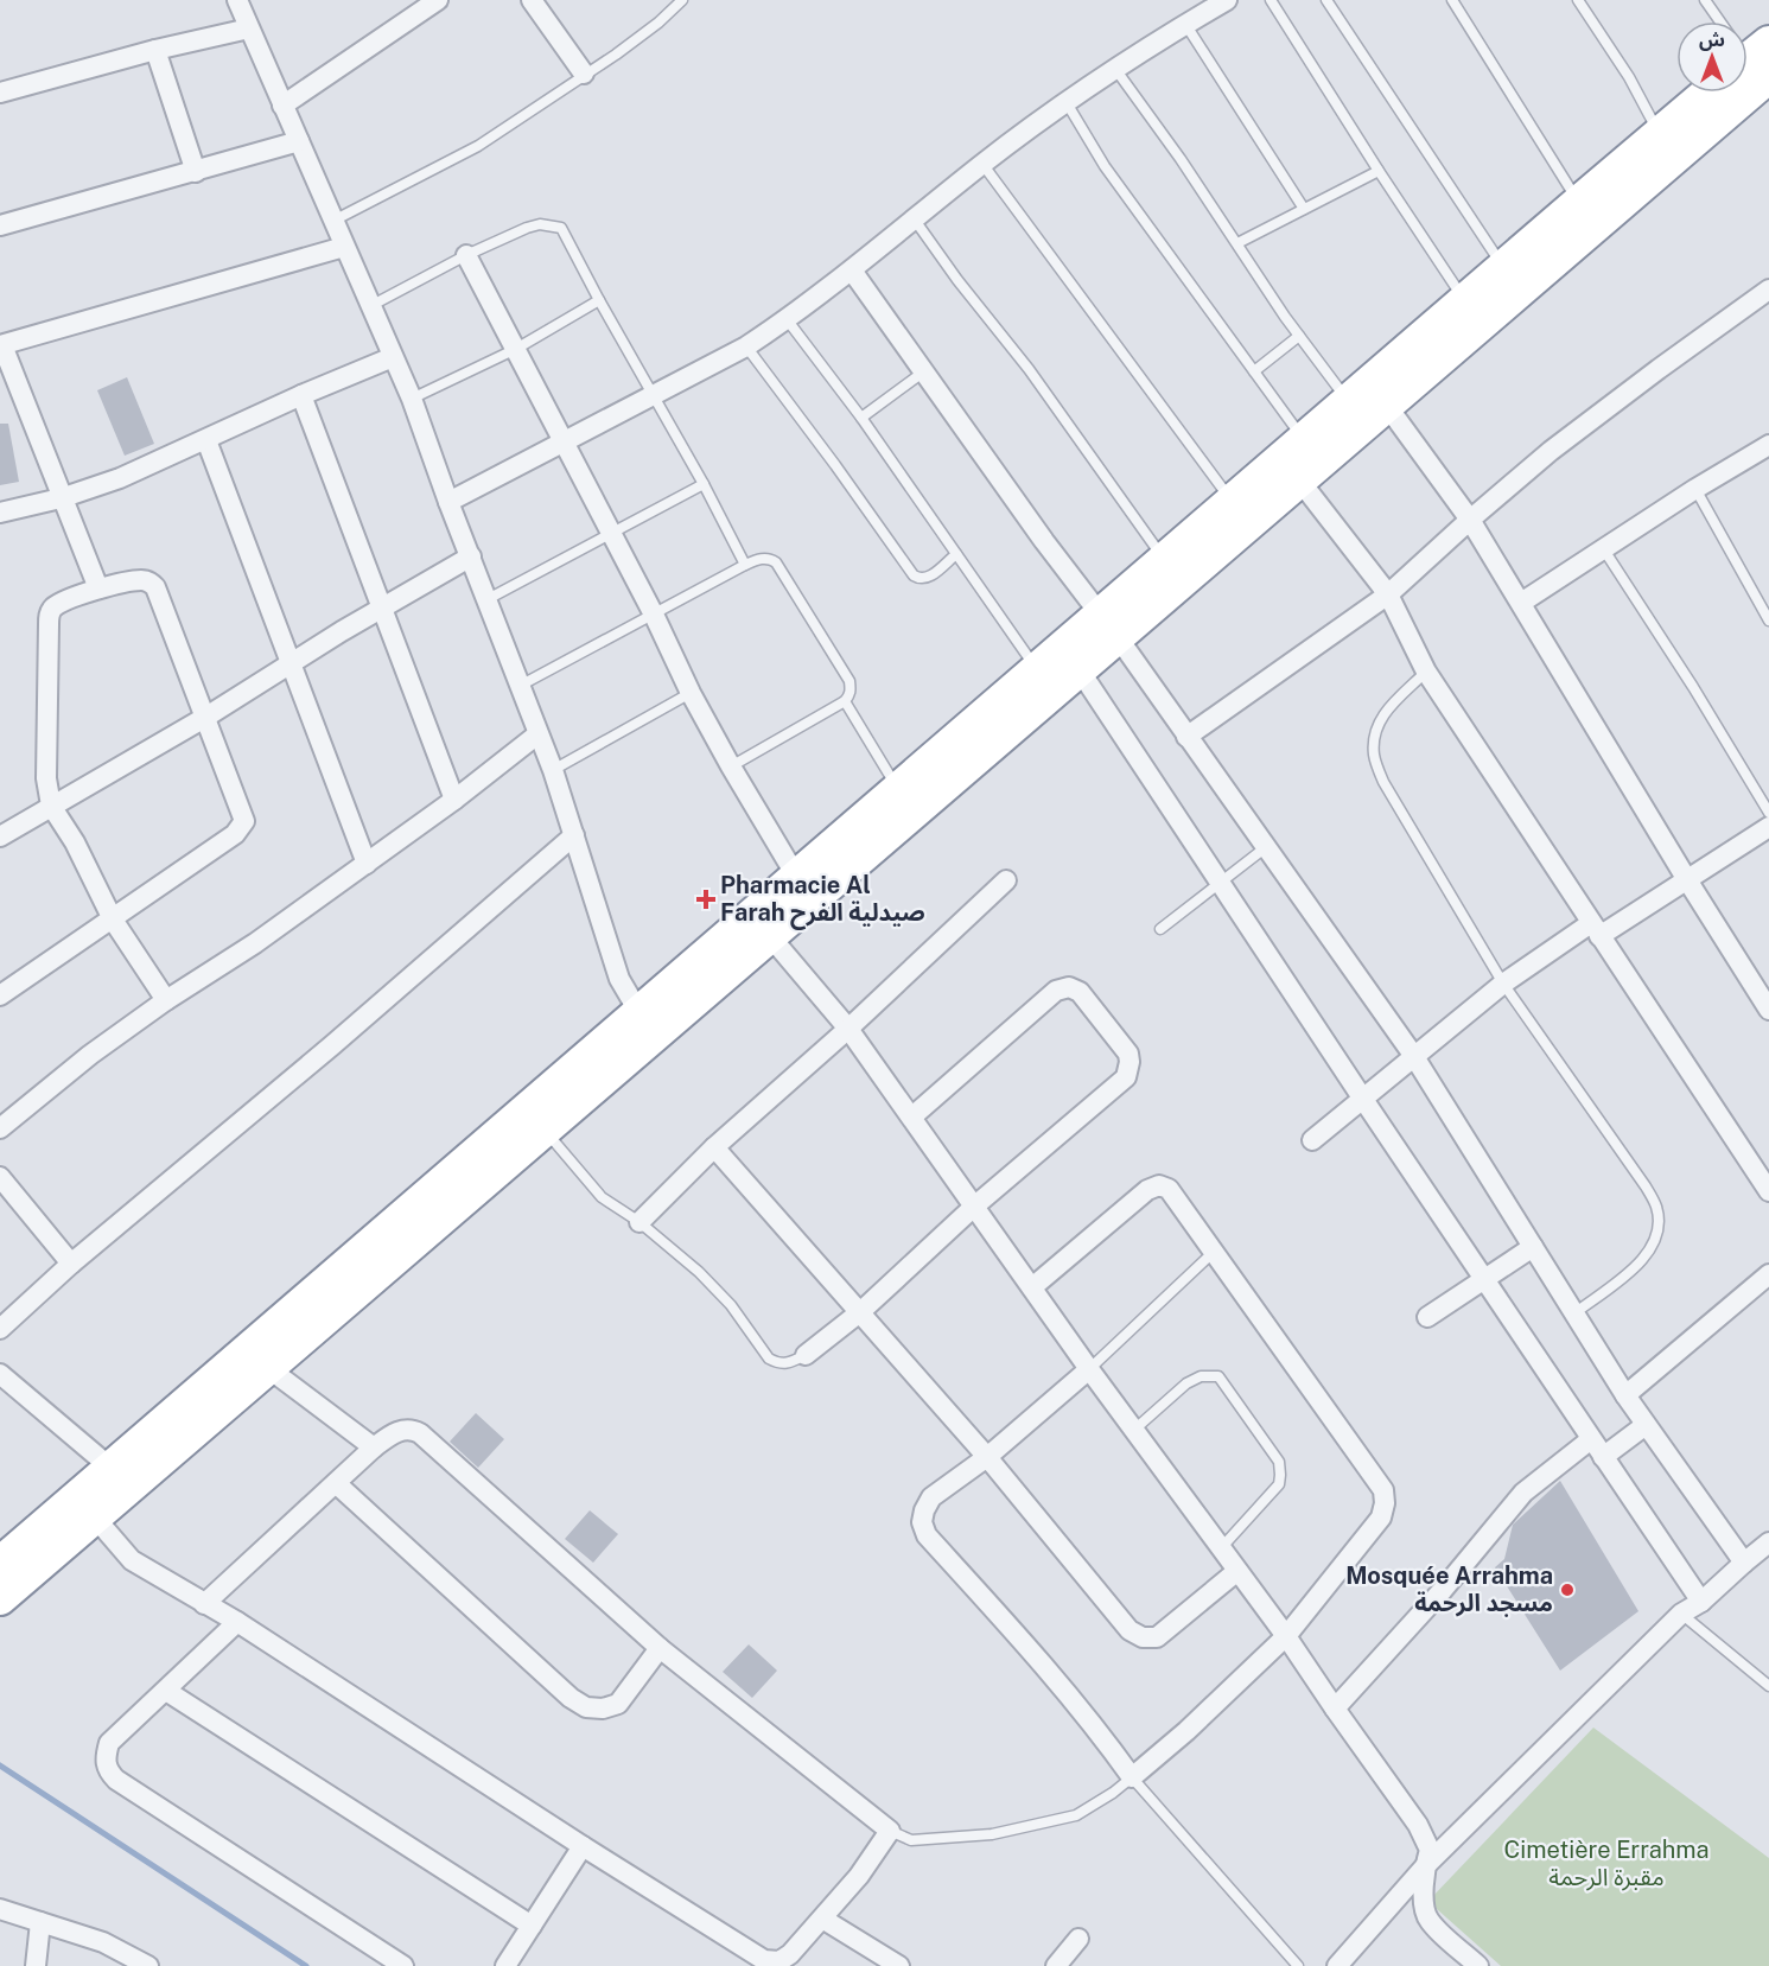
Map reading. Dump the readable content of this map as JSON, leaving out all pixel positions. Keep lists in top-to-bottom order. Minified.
{"parks":["Cimetière Errahma مقبرة الرحمة"],"places":{"health":["Pharmacie Al Farah صيدلية الفرح"],"other":["Mosquée Arrahma مسجد الرحمة"]},"north":"top"}
